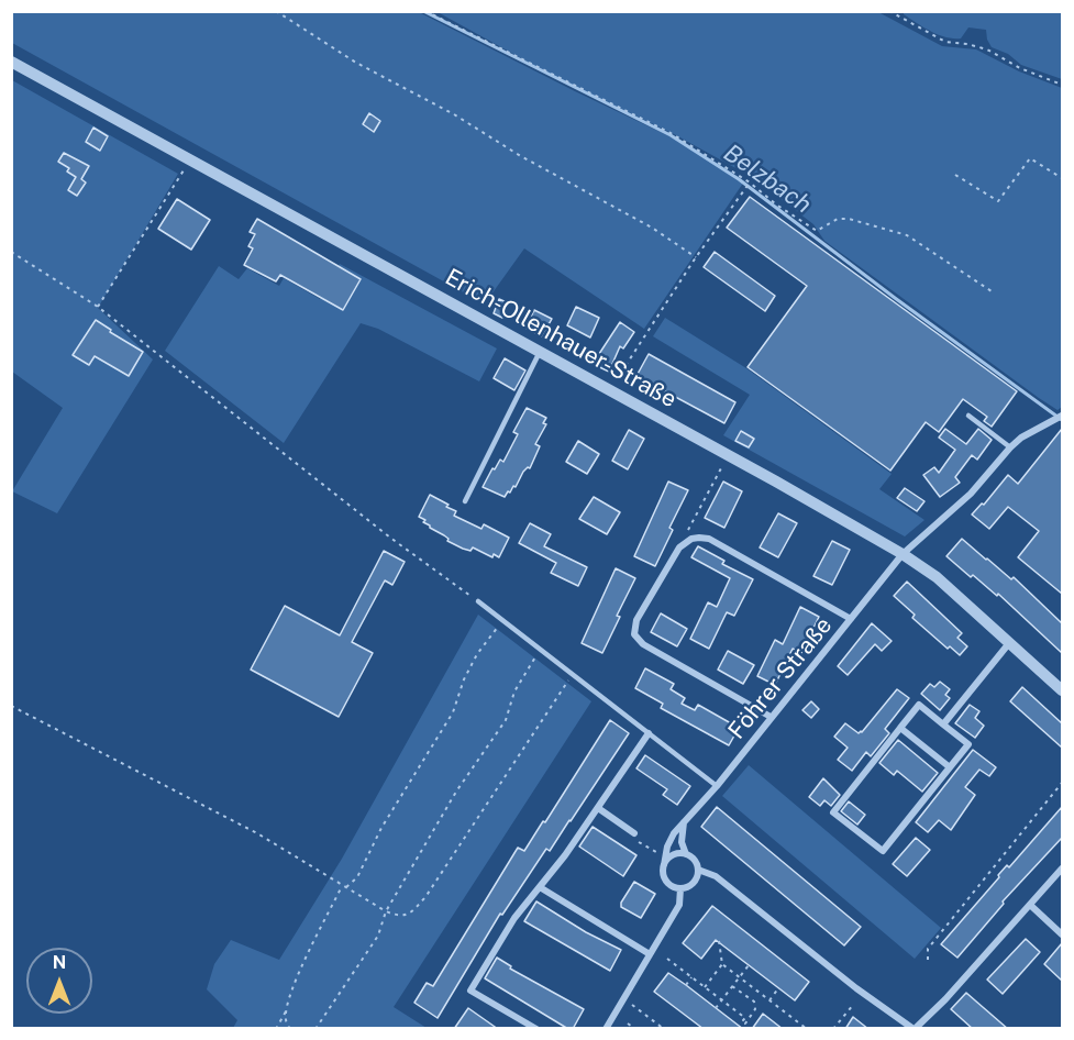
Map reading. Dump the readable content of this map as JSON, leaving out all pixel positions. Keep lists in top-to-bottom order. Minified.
{"streets":{"street":["Erich-Ollenhauer-Straße","Föhrer Straße"]},"crossings":[["Erich-Ollenhauer-Straße","Föhrer Straße"]],"water":["Belzbach"],"north":"top"}
